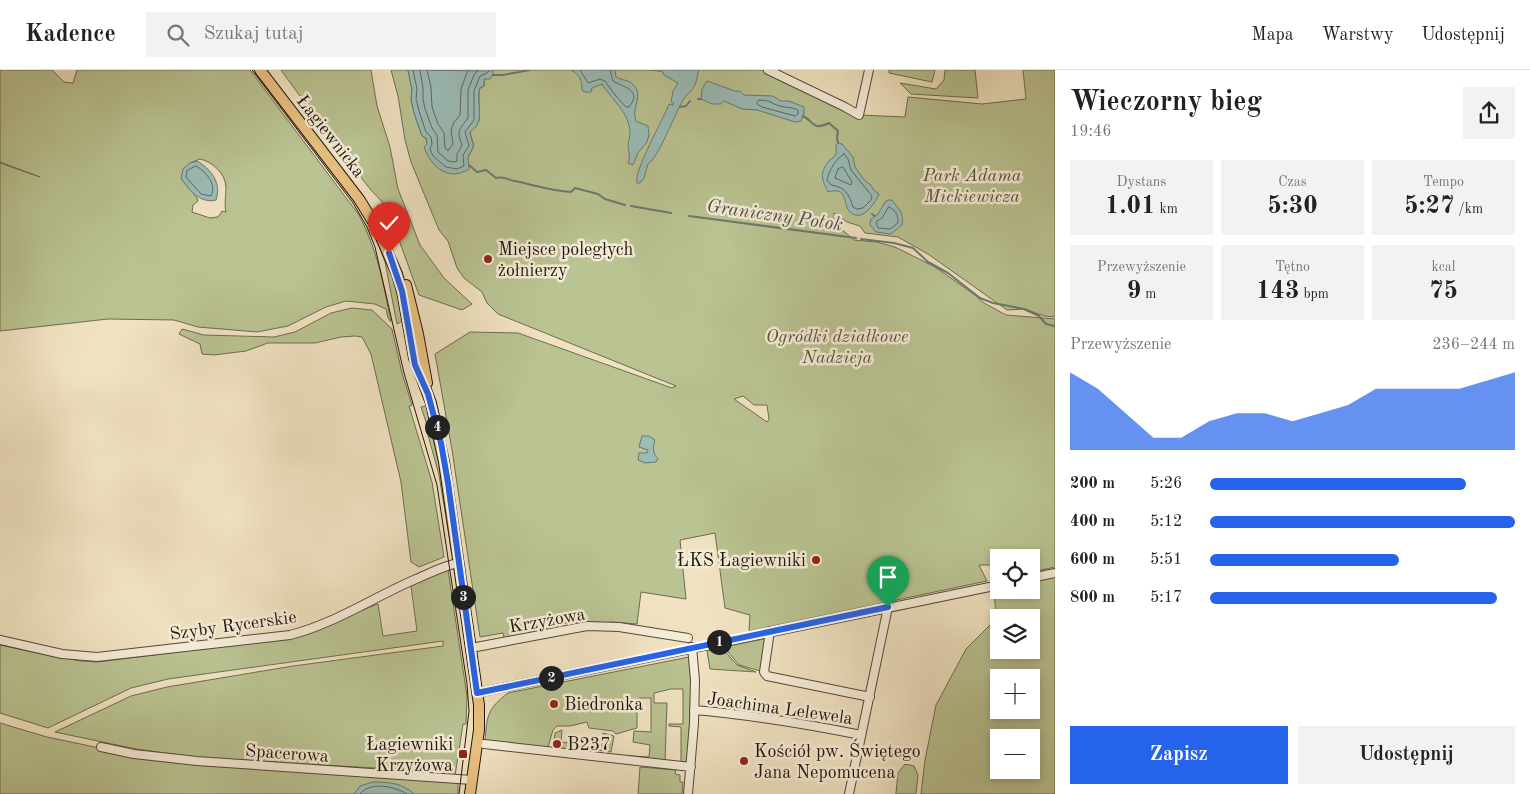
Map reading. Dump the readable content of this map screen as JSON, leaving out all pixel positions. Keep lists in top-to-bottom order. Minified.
{"streets":{"main road":["Łagiewnicka"],"street":["Krzyżowa","Szyby Rycerskie","Joachima Lelewela","Spacerowa"]},"crossings":[["Łagiewnicka","Krzyżowa"],["Łagiewnicka","Szyby Rycerskie"],["Łagiewnicka","Spacerowa"]],"water":["Graniczny Potok"],"parks":["Park Adama Mickiewicza","Ogródki działkowe Nadzieja"],"places":{"other":["Miejsce poległych żołnierzy","ŁKS Łagiewniki","Biedronka","B237","Kościół pw. Świętego Jana Nepomucena"],"transit":["Łagiewniki Krzyżowa"]},"page":{"header":"Kadence","search":"Szukaj tutaj","nav":["Mapa","Warstwy","Udostępnij"],"heading":["Wieczorny bieg","19:46"],"stats":[["Dystans","1.01 km"],["Czas","5:30"],["Tempo","5:27 /km"],["Przewyższenie","9 m"],["Tętno","143 bpm"],["kcal","75"]],"chart":["Przewyższenie","236–244 m"],"pins":["4","3","1","2"],"list":[{"name":"200 m","note":"5:26"},{"name":"400 m","note":"5:12"},{"name":"600 m","note":"5:51"},{"name":"800 m","note":"5:17"}],"map_buttons":["+","−"],"buttons":["Zapisz","Udostępnij"]}}
